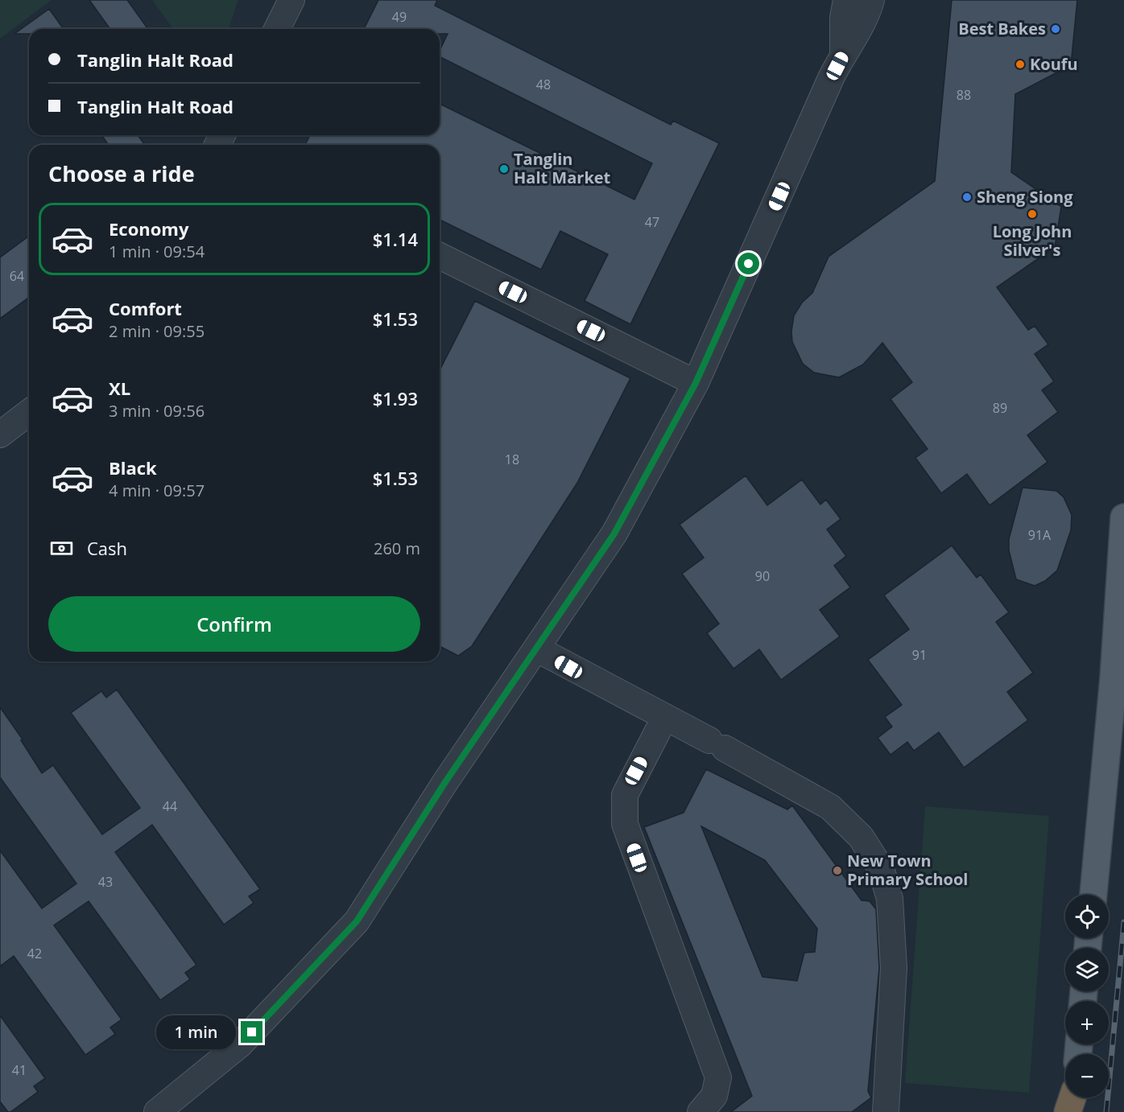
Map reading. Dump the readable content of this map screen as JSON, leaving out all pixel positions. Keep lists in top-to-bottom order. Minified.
{"places":["Best Bakes","Koufu","Tanglin Halt Market","Sheng Siong","Long John Silver's","New Town Primary School"],"house_numbers":["49","48","88","47","64","89","18","91A","90","91","44","43","42","41"],"page":{"banner":["Tanglin Halt Road","Tanglin Halt Road"],"heading":"Choose a ride","list":[{"name":"Economy","note":"1 min · 09:54","value":"$1.14"},{"name":"Comfort","note":"2 min · 09:55","value":"$1.53"},{"name":"XL","note":"3 min · 09:56","value":"$1.93"},{"name":"Black","note":"4 min · 09:57","value":"$1.53"}],"pay":["Cash","260 m"],"buttons":"Confirm","map_buttons":["+","−"],"bubble":"1 min"}}
